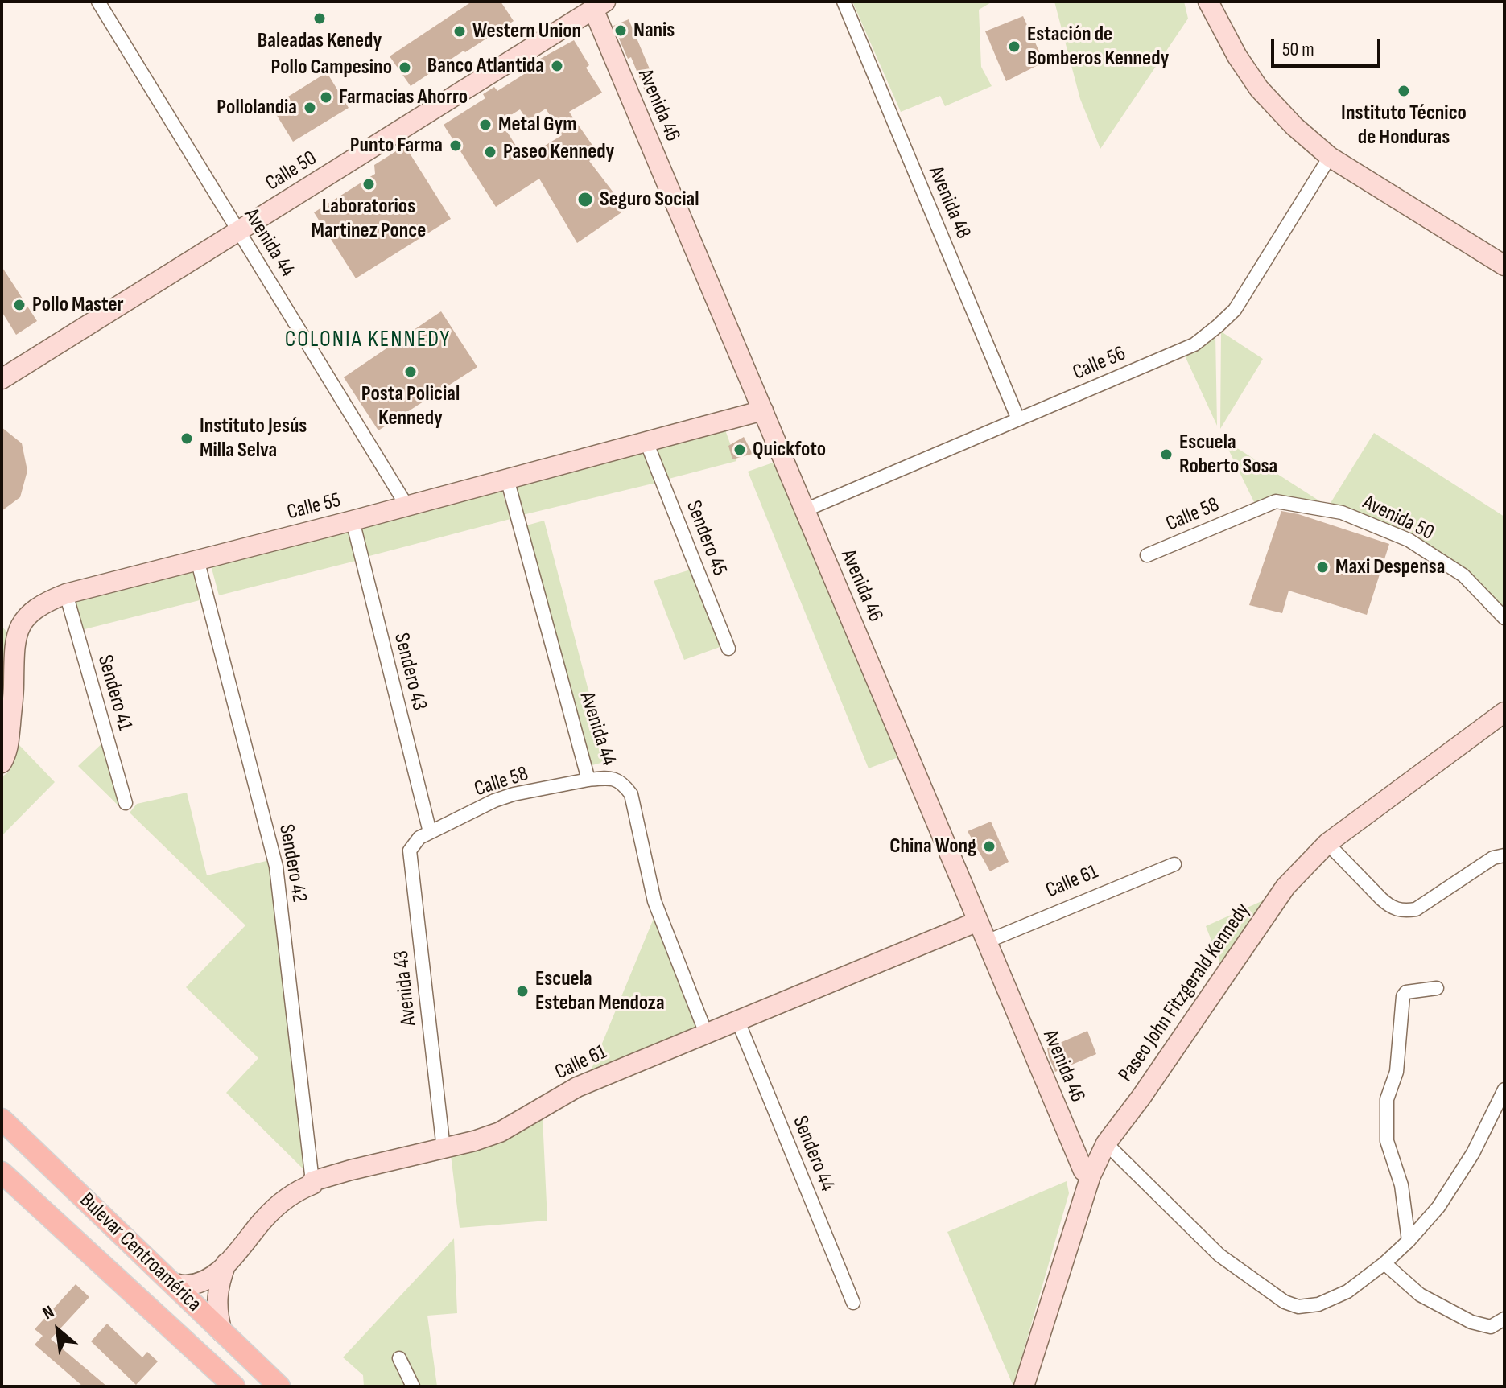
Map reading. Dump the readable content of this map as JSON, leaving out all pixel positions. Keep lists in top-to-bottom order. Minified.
{"streets":{"main road":["Bulevar Centroamérica"],"street":["Avenida 46","Calle 50","Avenida 48","Avenida 44","Calle 56","Calle 55","Calle 58","Avenida 50","Sendero 45","Sendero 43","Sendero 41","Sendero 42","Calle 61","Avenida 43","Paseo John Fitzgerald Kennedy","Sendero 44"]},"crossings":[["Avenida 46","Calle 50"],["Avenida 46","Calle 56"],["Avenida 46","Calle 55"],["Avenida 46","Calle 61"],["Avenida 46","Paseo John Fitzgerald Kennedy"],["Calle 50","Avenida 44"],["Avenida 48","Calle 56"],["Avenida 44","Calle 55"],["Avenida 44","Calle 58"],["Avenida 44","Calle 61"],["Calle 55","Sendero 45"],["Calle 55","Sendero 43"],["Calle 55","Sendero 41"],["Calle 55","Sendero 42"],["Calle 58","Avenida 50"],["Calle 58","Sendero 43"],["Calle 58","Avenida 43"],["Sendero 43","Avenida 43"],["Sendero 42","Calle 61"],["Calle 61","Avenida 43"],["Calle 61","Sendero 44"],["Calle 61","Bulevar Centroamérica"]],"districts":["COLONIA KENNEDY"],"places":["Baleadas Kenedy","Nanis","Western Union","Estación de Bomberos Kennedy","Banco Atlantida","Pollo Campesino","Instituto Técnico de Honduras","Farmacias Ahorro","Pollolandia","Metal Gym","Punto Farma","Paseo Kennedy","Laboratorios Martinez Ponce","Seguro Social","Pollo Master","Posta Policial Kennedy","Instituto Jesús Milla Selva","Quickfoto","Escuela Roberto Sosa","Maxi Despensa","China Wong","Escuela Esteban Mendoza"],"scale_bar":"50 m","north":"top left"}
